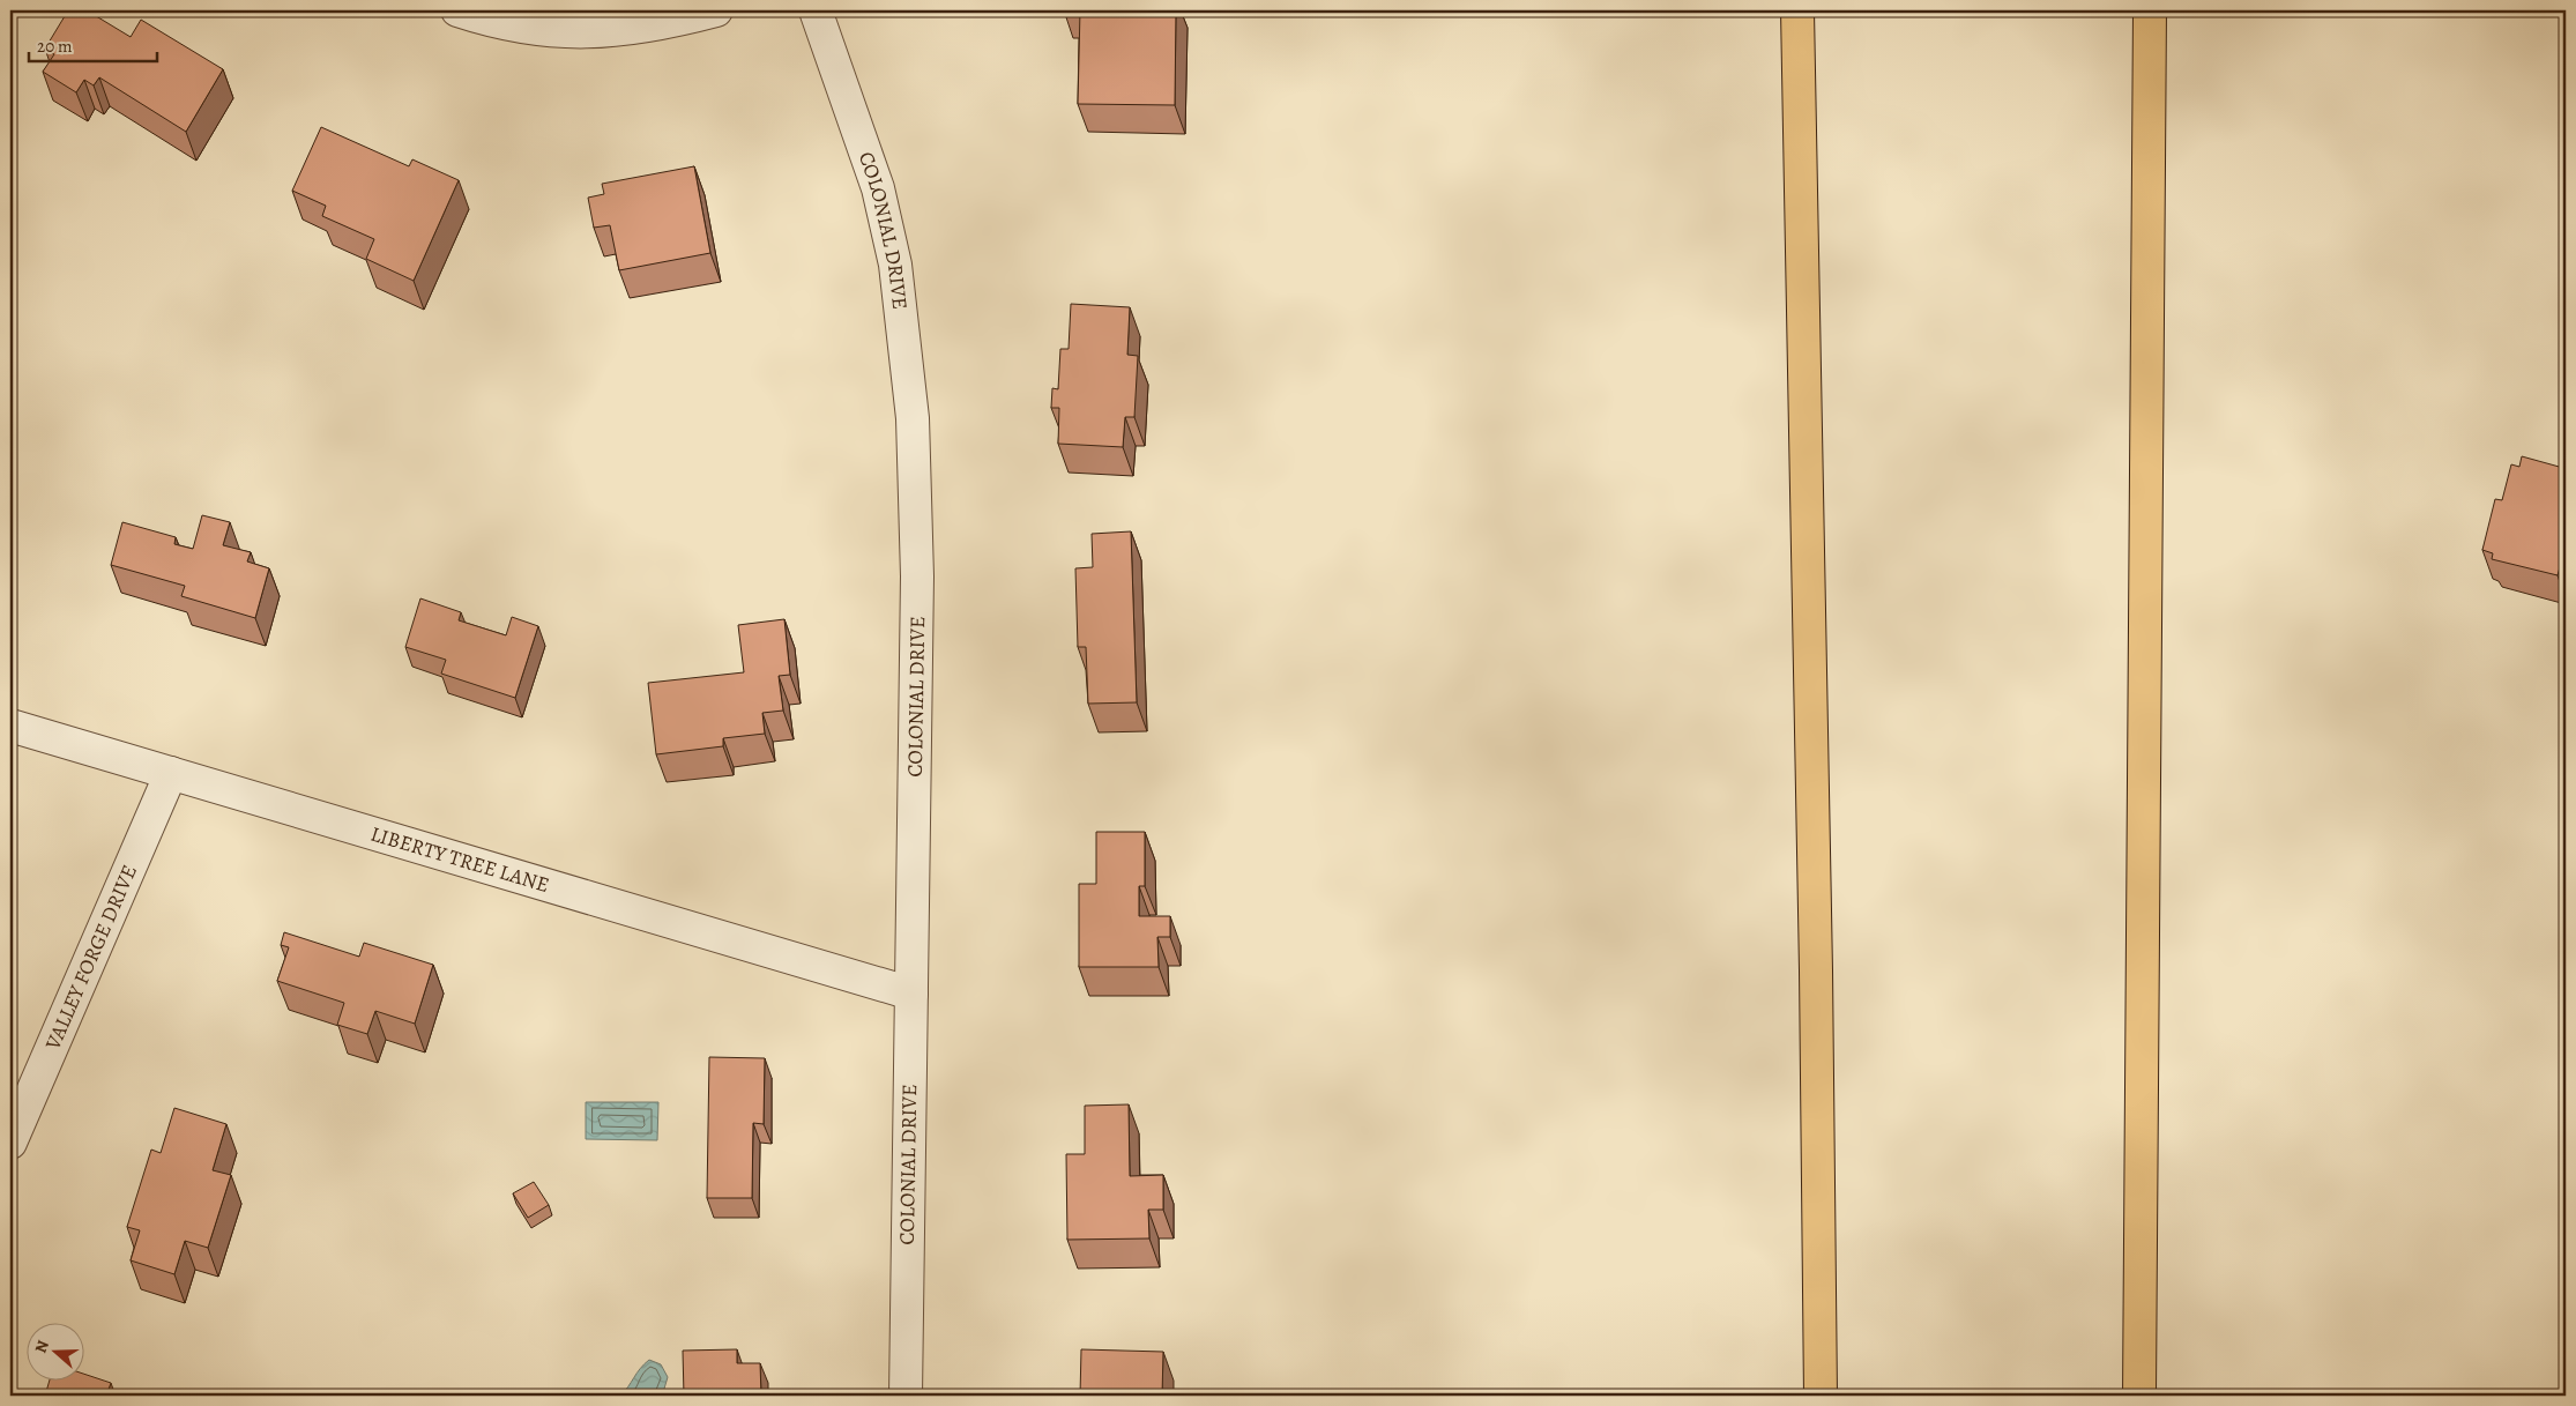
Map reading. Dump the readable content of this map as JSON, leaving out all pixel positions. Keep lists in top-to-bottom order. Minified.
{"streets":{"street":["COLONIAL DRIVE","LIBERTY TREE LANE","VALLEY FORGE DRIVE"]},"crossings":[["COLONIAL DRIVE","LIBERTY TREE LANE"],["LIBERTY TREE LANE","VALLEY FORGE DRIVE"]],"scale_bar":"20 m","north":"left"}
